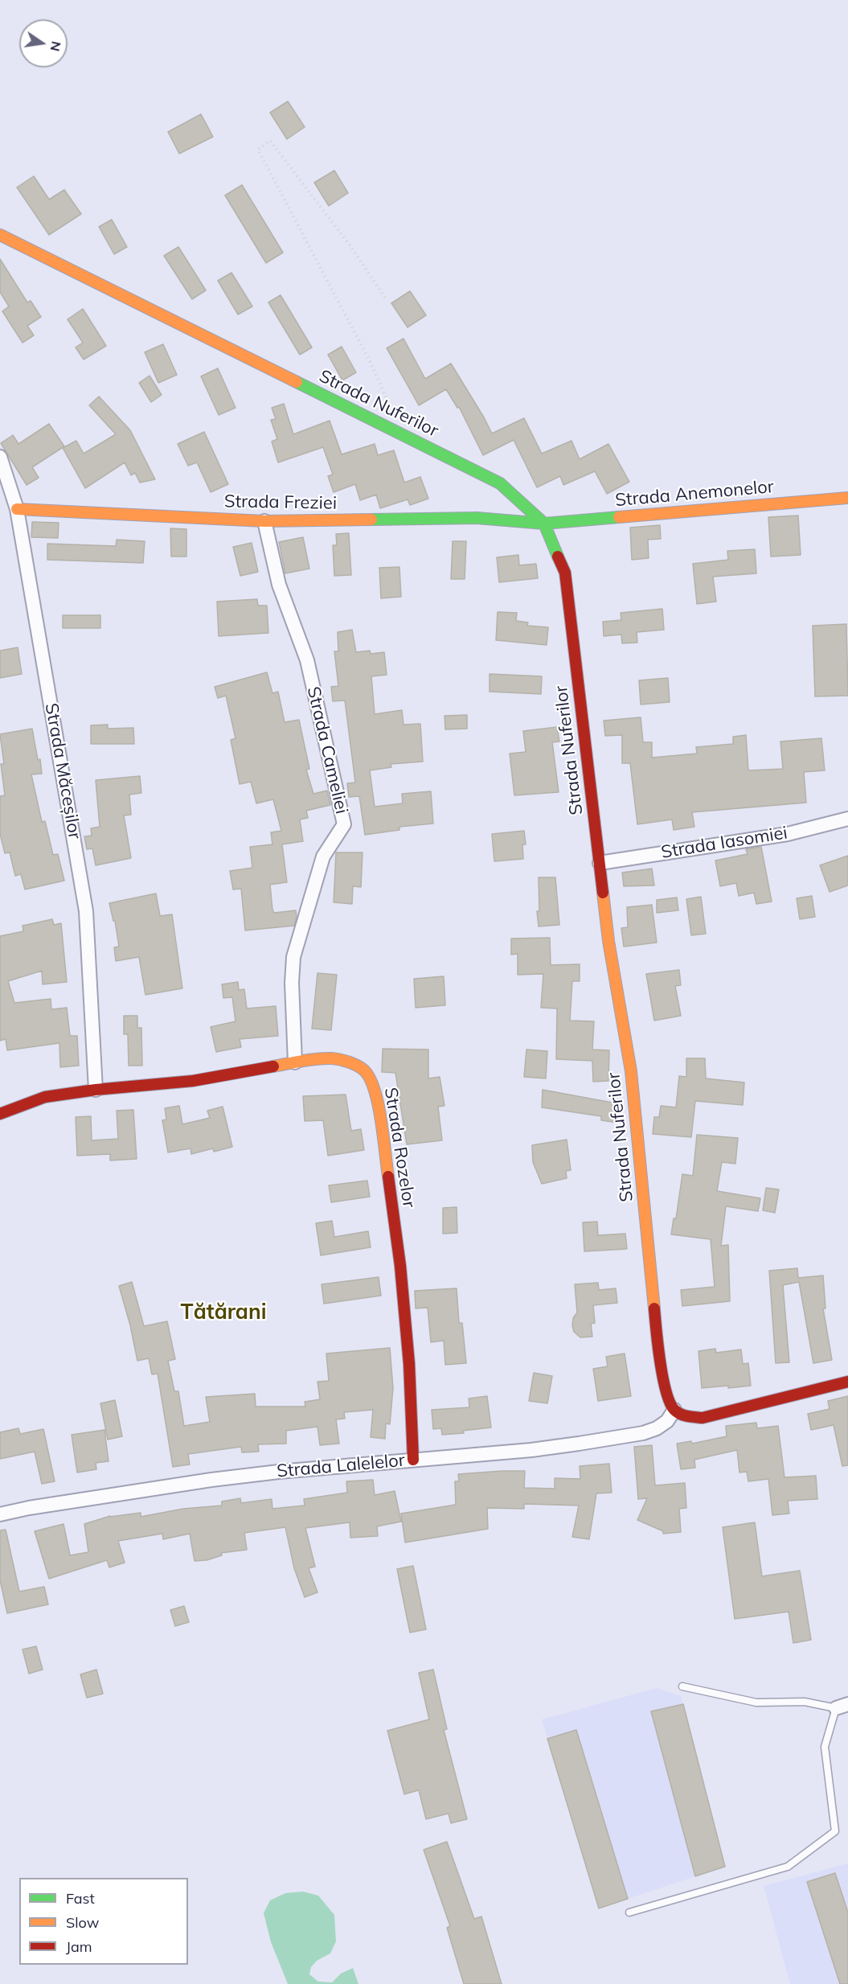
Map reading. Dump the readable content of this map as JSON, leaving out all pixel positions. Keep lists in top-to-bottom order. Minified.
{"streets":{"main road":["Strada Nuferilor","Strada Anemonelor","Strada Freziei","Strada Rozelor"],"street":["Strada Cameliei","Strada Măceșilor","Strada Iasomiei","Strada Lalelelor"]},"crossings":[["Strada Nuferilor","Strada Anemonelor"],["Strada Nuferilor","Strada Freziei"],["Strada Nuferilor","Strada Iasomiei"],["Strada Nuferilor","Strada Lalelelor"],["Strada Anemonelor","Strada Freziei"],["Strada Freziei","Strada Cameliei"],["Strada Freziei","Strada Măceșilor"],["Strada Cameliei","Strada Rozelor"],["Strada Măceșilor","Strada Rozelor"],["Strada Rozelor","Strada Lalelelor"]],"districts":["Tătărani"],"legend":["Fast","Slow","Jam"],"north":"right"}
